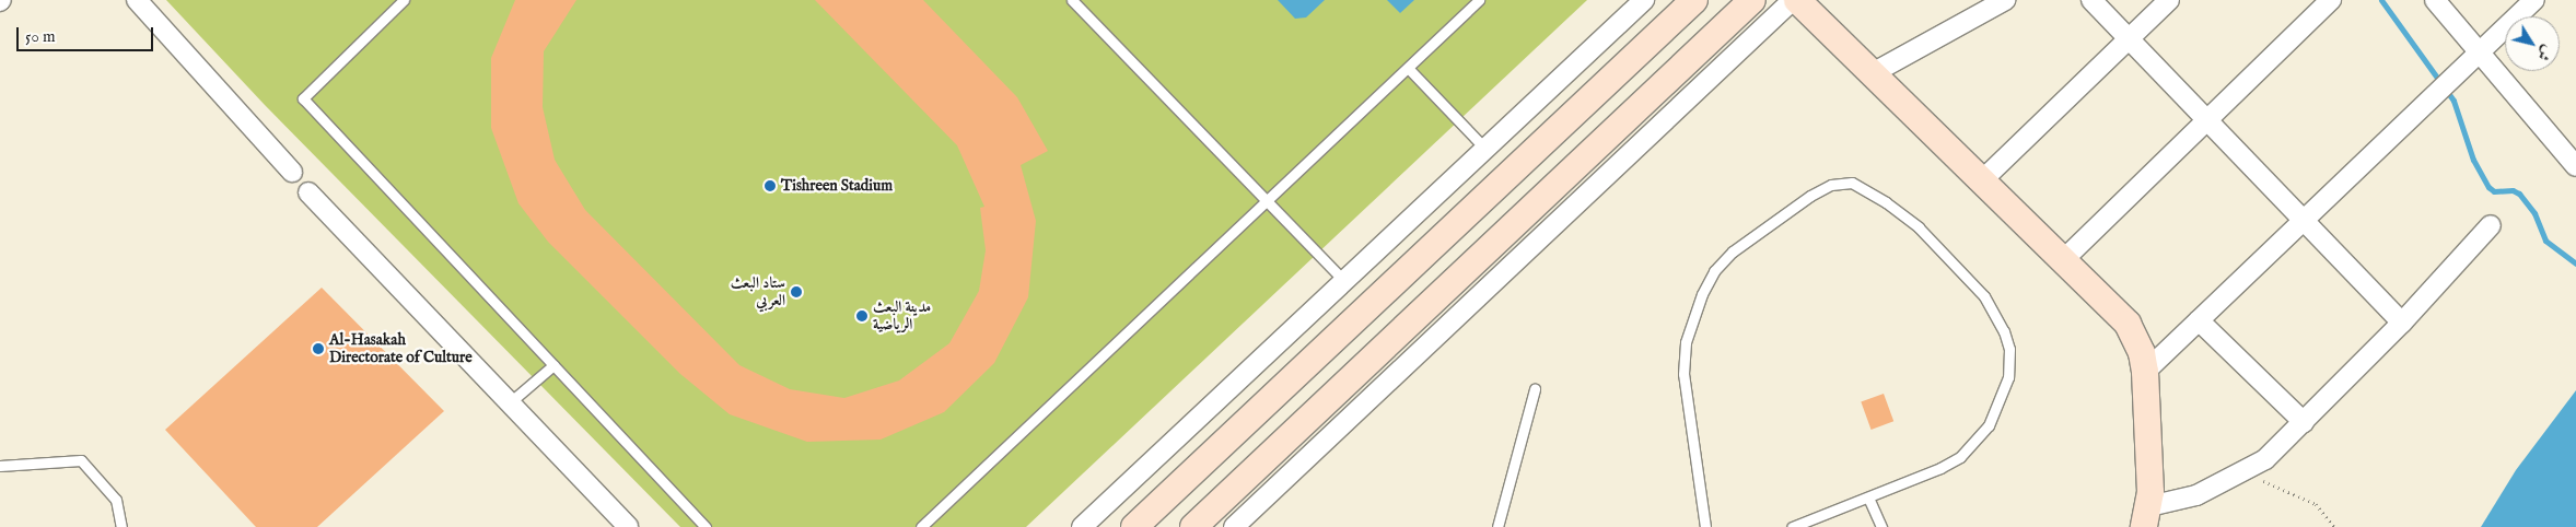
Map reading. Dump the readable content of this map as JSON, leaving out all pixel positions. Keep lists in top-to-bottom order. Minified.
{"places":["Tishreen Stadium","ستاد البعث العربي","مدينة البعث الرياضية","Al-Hasakah Directorate of Culture"],"scale_bar":"50 m","north":"bottom right"}
